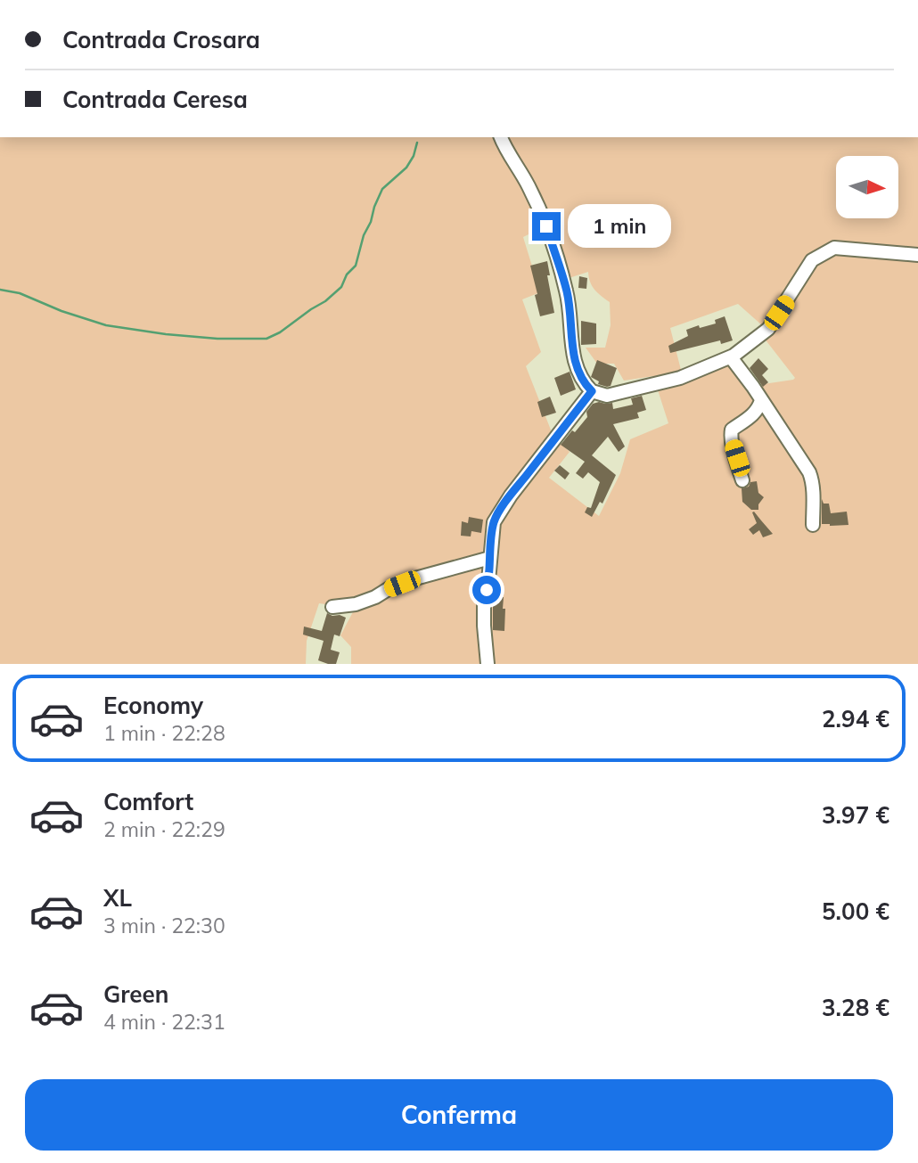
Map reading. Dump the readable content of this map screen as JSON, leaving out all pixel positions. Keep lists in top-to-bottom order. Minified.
{"north":"right","page":{"banner":["Contrada Crosara","Contrada Ceresa"],"bubble":"1 min","list":[{"name":"Economy","note":"1 min · 22:28","value":"2.94 €"},{"name":"Comfort","note":"2 min · 22:29","value":"3.97 €"},{"name":"XL","note":"3 min · 22:30","value":"5.00 €"},{"name":"Green","note":"4 min · 22:31","value":"3.28 €"}],"buttons":"Conferma"}}
